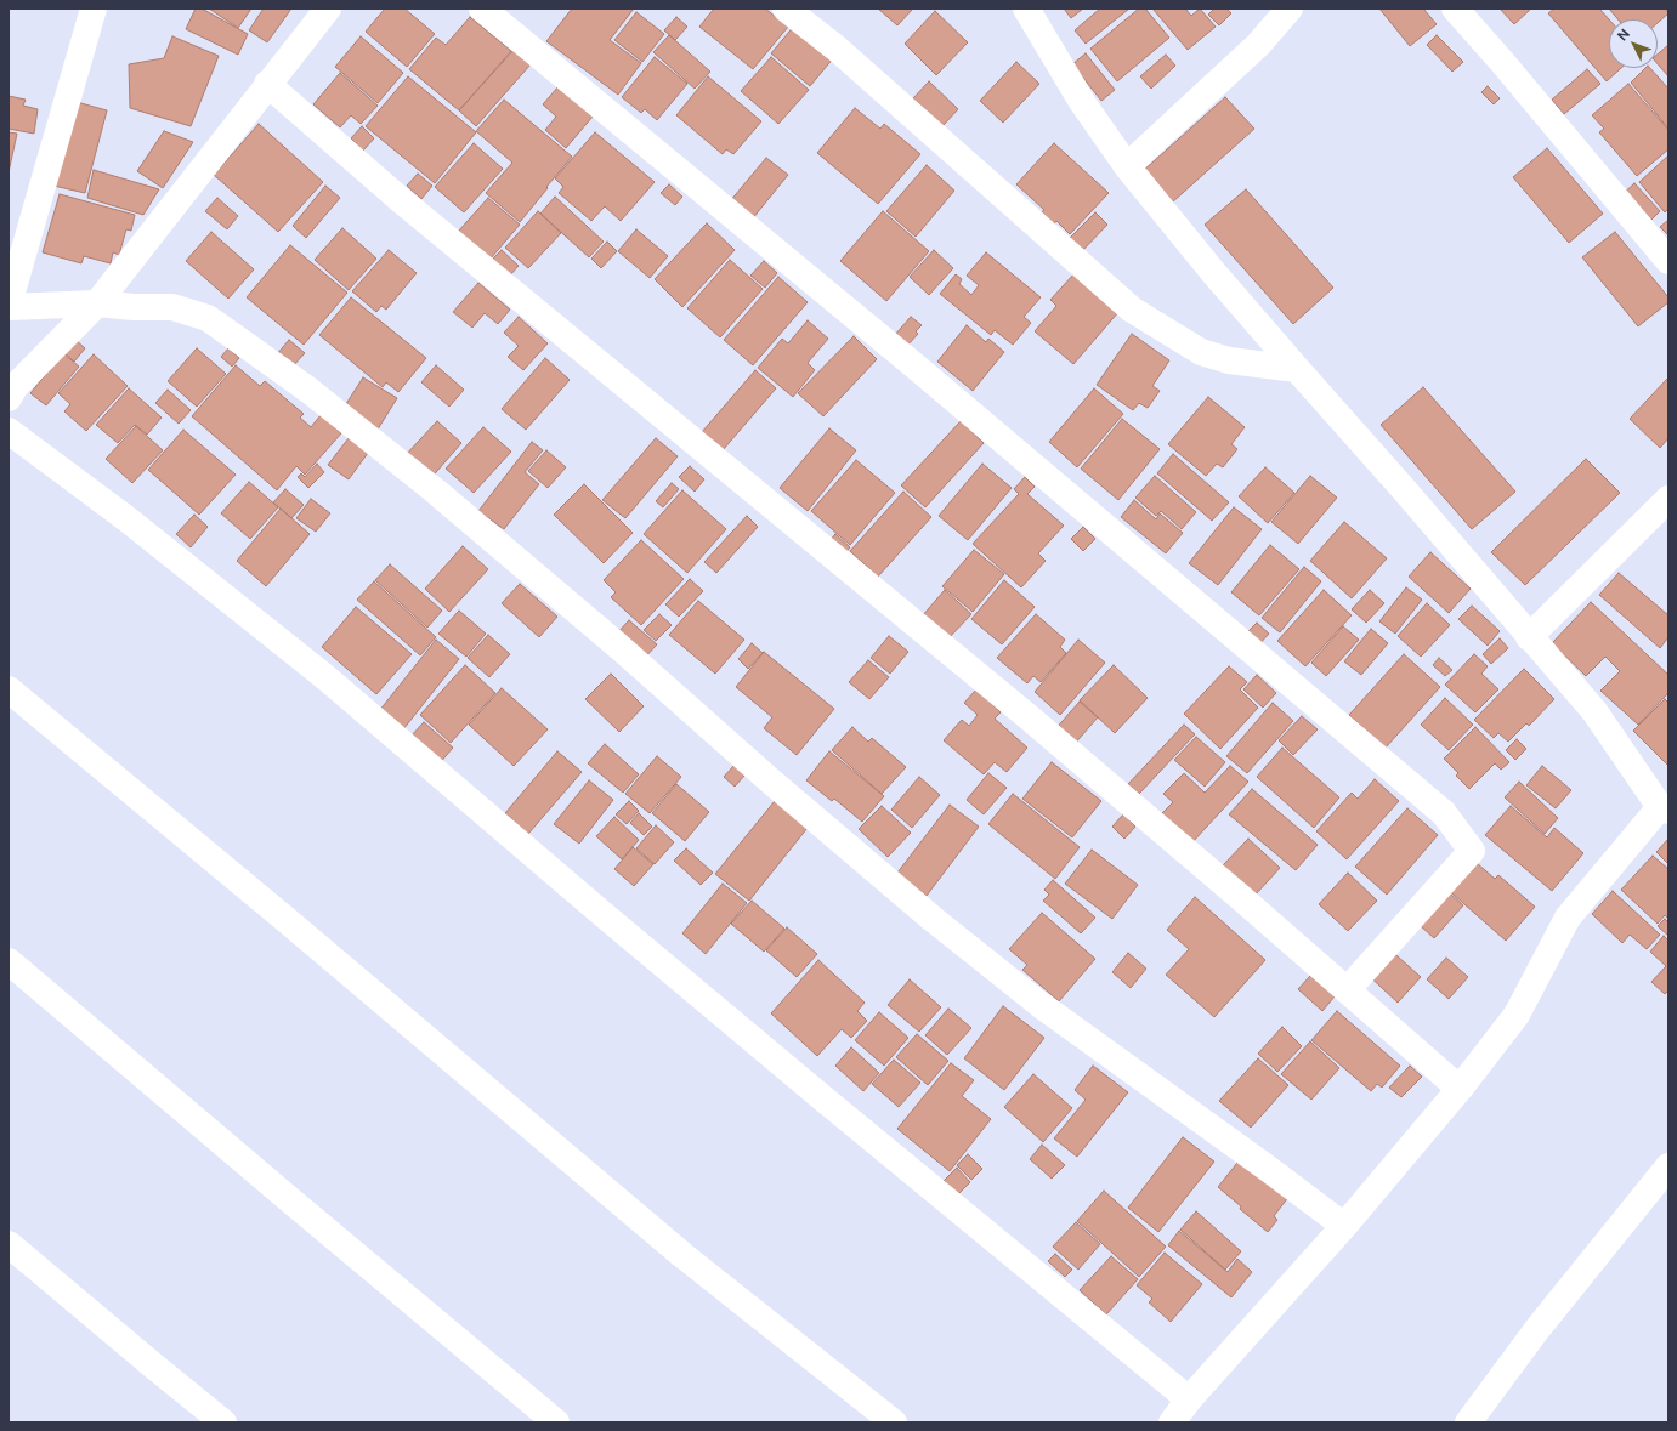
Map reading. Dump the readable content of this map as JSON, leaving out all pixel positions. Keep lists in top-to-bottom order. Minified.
{"north":"top left"}
